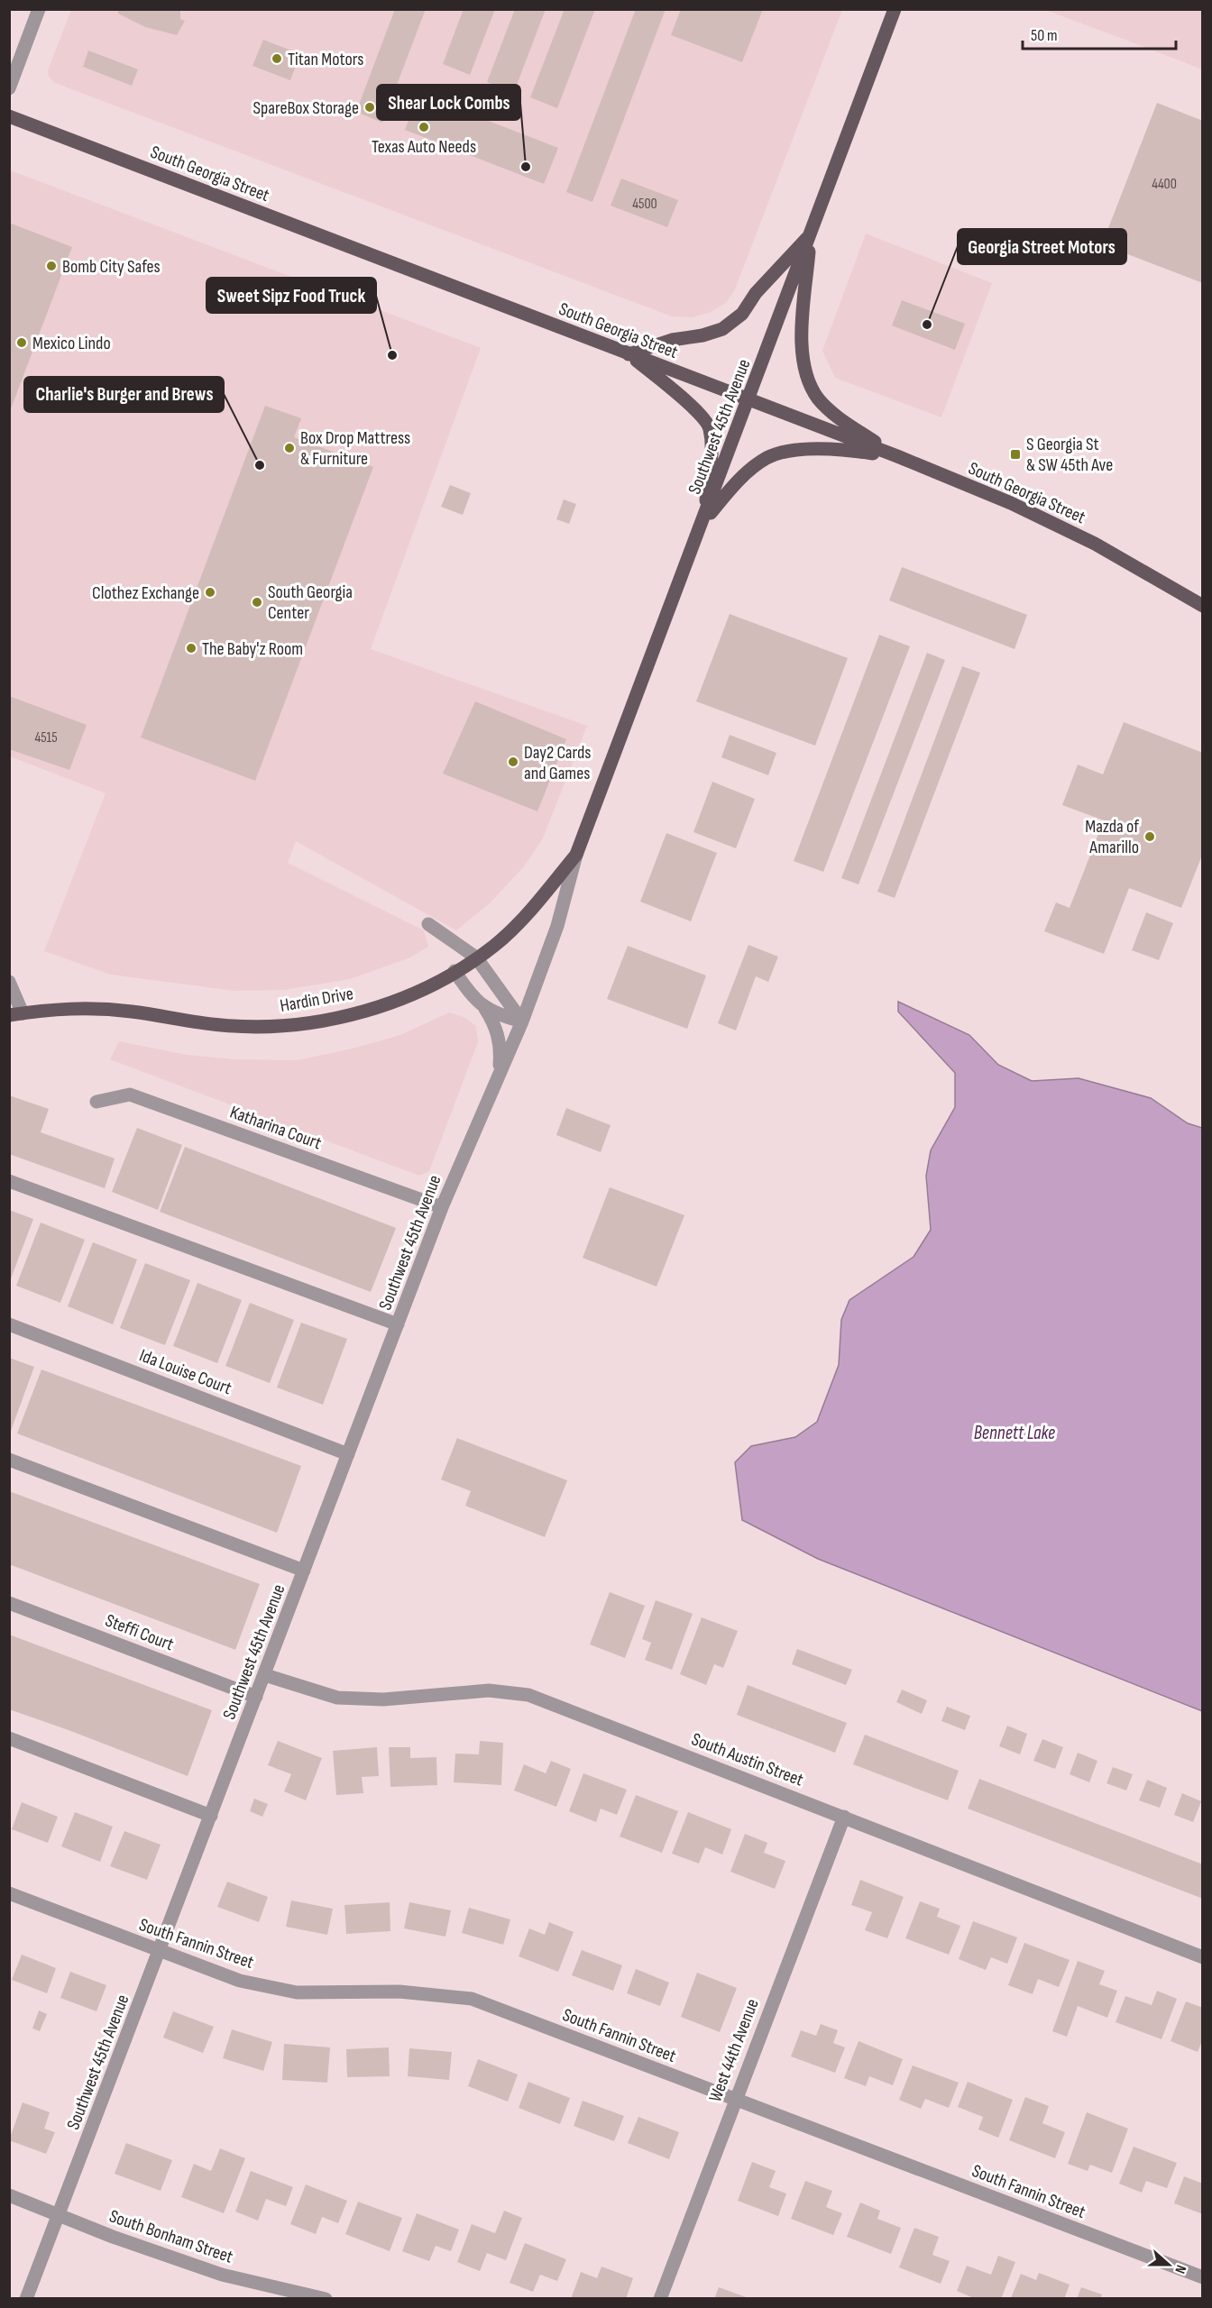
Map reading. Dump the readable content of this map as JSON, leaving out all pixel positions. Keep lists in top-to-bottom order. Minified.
{"streets":{"main road":["South Georgia Street","Southwest 45th Avenue","Hardin Drive"],"street":["Katharina Court","Ida Louise Court","Steffi Court","South Austin Street","South Fannin Street","West 44th Avenue","South Bonham Street"]},"crossings":[["South Georgia Street","Southwest 45th Avenue"],["Southwest 45th Avenue","Hardin Drive"],["Southwest 45th Avenue","Katharina Court"],["Southwest 45th Avenue","Ida Louise Court"],["Southwest 45th Avenue","Steffi Court"],["Southwest 45th Avenue","South Austin Street"],["Southwest 45th Avenue","South Fannin Street"],["Southwest 45th Avenue","South Bonham Street"],["South Austin Street","West 44th Avenue"],["South Fannin Street","West 44th Avenue"]],"water":["Bennett Lake"],"places":{"other":["Titan Motors","SpareBox Storage","Texas Auto Needs","Shear Lock Combs","Bomb City Safes","Georgia Street Motors","Mexico Lindo","Sweet Sipz Food Truck","Box Drop Mattress & Furniture","Charlie's Burger and Brews","Clothez Exchange","South Georgia Center","The Baby'z Room","Day2 Cards and Games","Mazda of Amarillo"],"transit":["S Georgia St & SW 45th Ave"]},"house_numbers":["4400","4500","4515"],"scale_bar":"50 m","north":"right"}
